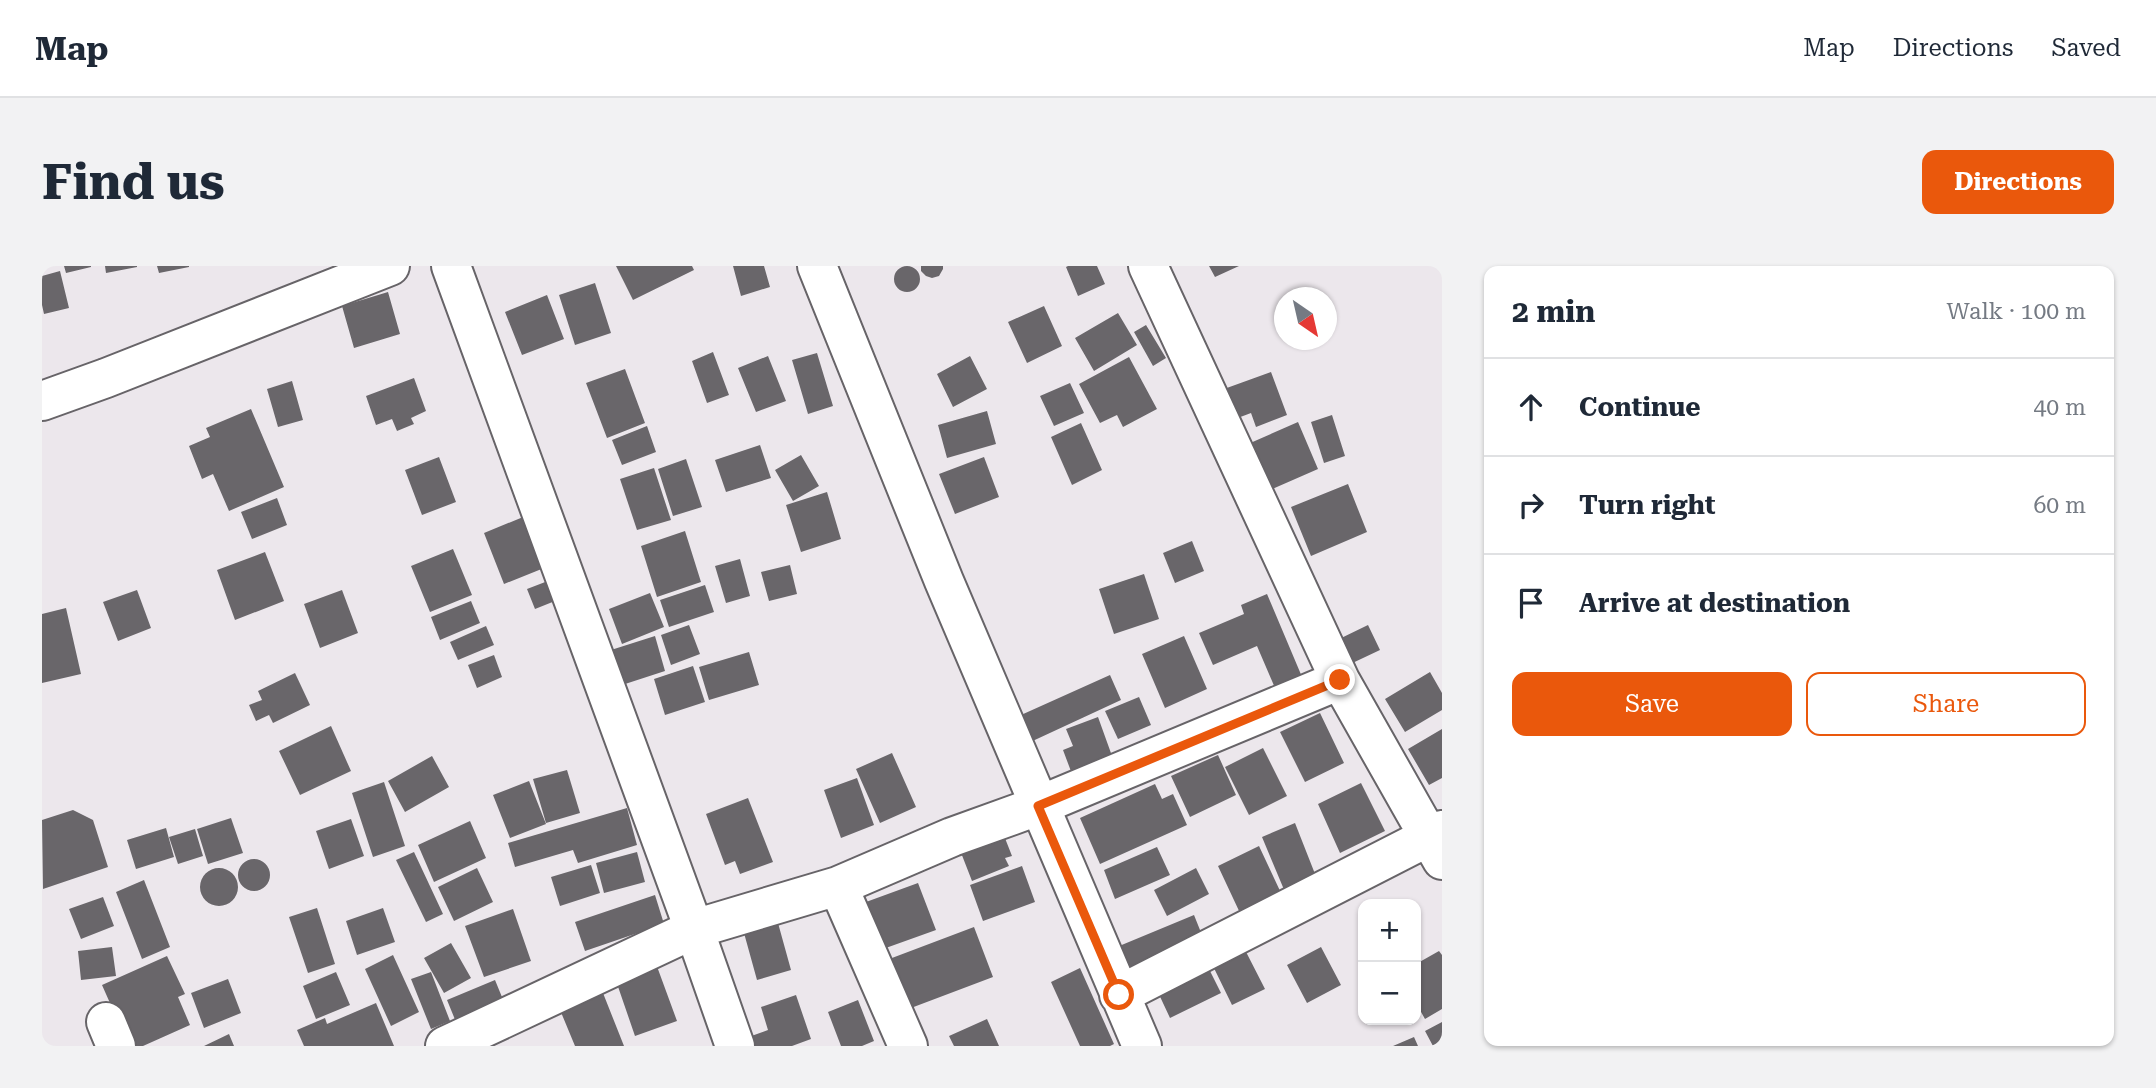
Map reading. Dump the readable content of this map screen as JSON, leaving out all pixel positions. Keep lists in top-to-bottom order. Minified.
{"north":"bottom right","page":{"header":"Map","nav":["Map","Directions","Saved"],"buttons":["Directions",["Save","Share"]],"title":"Find us","heading":["2 min","Walk · 100 m"],"list":[["Continue","40 m"],["Turn right","60 m"],"Arrive at destination"],"map_buttons":["+","−"]}}
